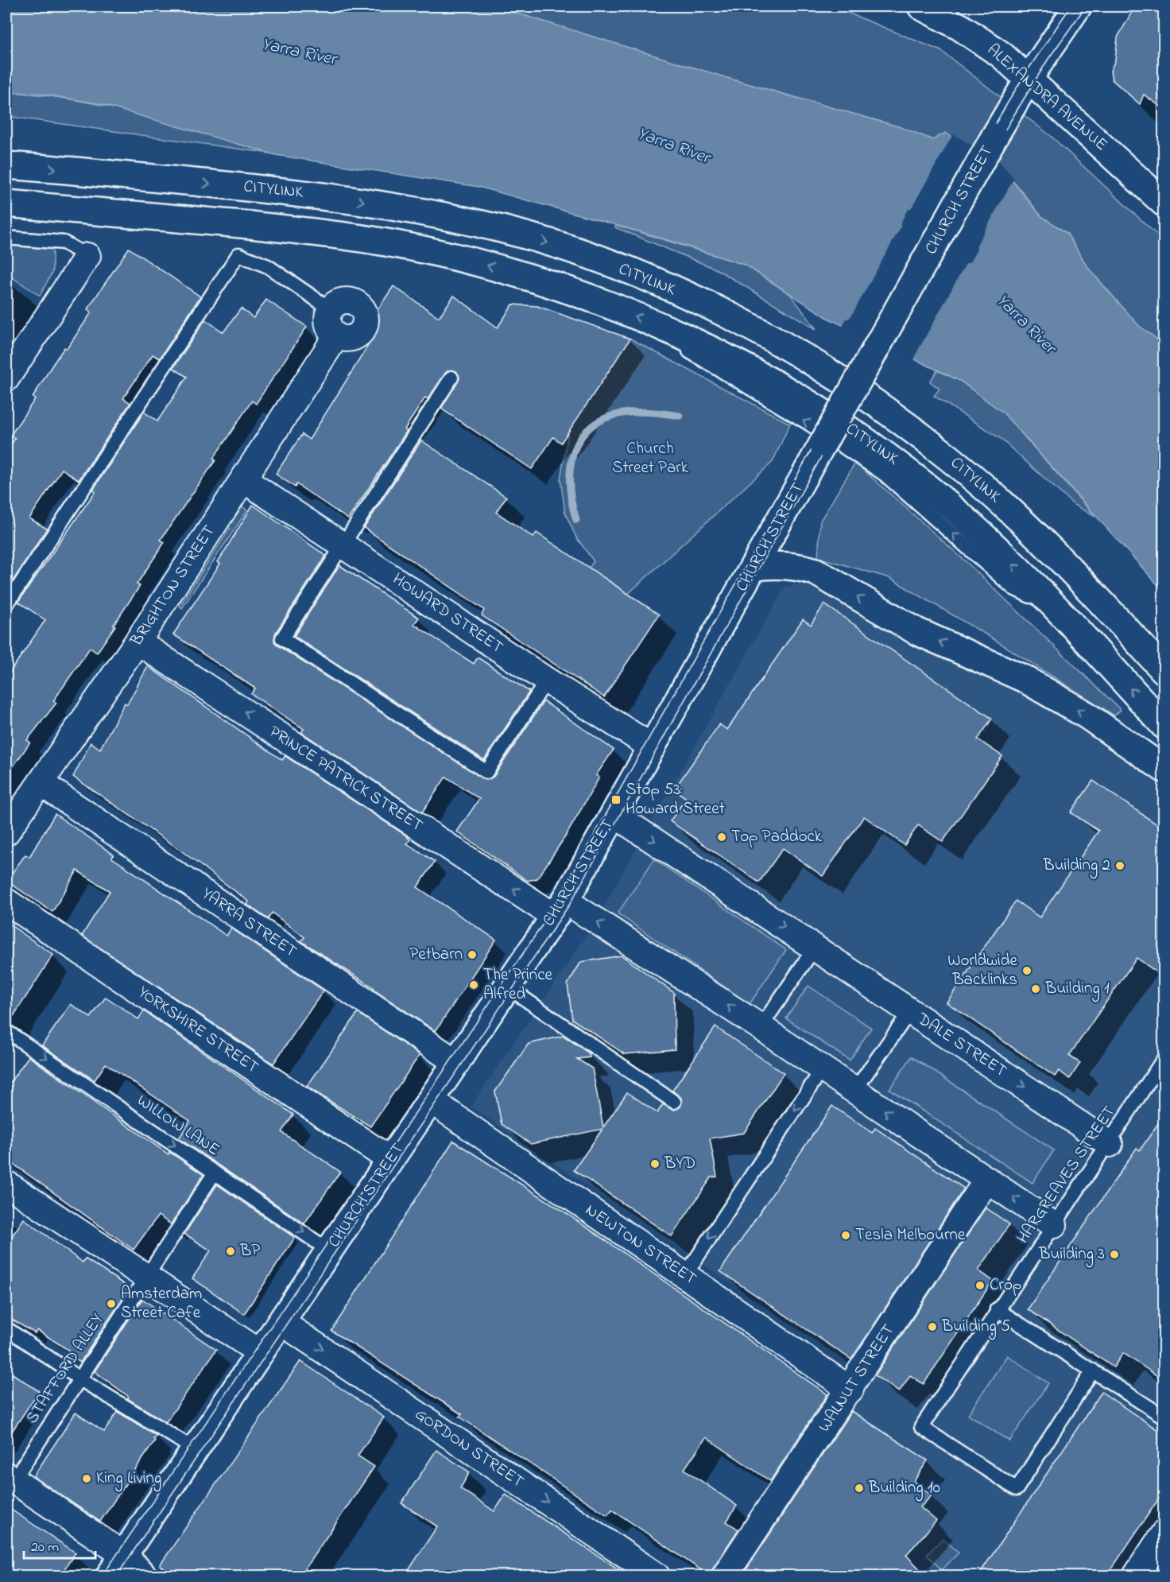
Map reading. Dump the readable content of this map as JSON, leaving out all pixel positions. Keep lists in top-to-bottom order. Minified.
{"streets":{"main road":["ALEXANDRA AVENUE","CITYLINK","CHURCH STREET"],"street":["BRIGHTON STREET","HOWARD STREET","PRINCE PATRICK STREET","YARRA STREET","YORKSHIRE STREET","DALE STREET","NEWTON STREET","WALNUT STREET","GORDON STREET"],"lane":["WILLOW LANE","HARGREAVES STREET","STAFFORD ALLEY"]},"crossings":[["ALEXANDRA AVENUE","CHURCH STREET"],["CHURCH STREET","HOWARD STREET"],["CHURCH STREET","PRINCE PATRICK STREET"],["CHURCH STREET","YARRA STREET"],["CHURCH STREET","YORKSHIRE STREET"],["CHURCH STREET","DALE STREET"],["CHURCH STREET","WILLOW LANE"],["CHURCH STREET","NEWTON STREET"],["CHURCH STREET","GORDON STREET"],["BRIGHTON STREET","HOWARD STREET"],["BRIGHTON STREET","PRINCE PATRICK STREET"],["BRIGHTON STREET","YARRA STREET"],["DALE STREET","HARGREAVES STREET"],["WILLOW LANE","STAFFORD ALLEY"],["NEWTON STREET","WALNUT STREET"]],"one_way":["PRINCE PATRICK STREET","WILLOW LANE","GORDON STREET"],"water":["Yarra River"],"parks":["Church Street Park"],"places":{"transit":["Stop 53: Howard Street"],"other":["Top Paddock","Building 2","Petbarn","Worldwide Backlinks","The Prince Alfred","Building 1","BYD","Tesla Melbourne","BP","Building 3","Crop","Amsterdam Street Cafe","Building 5","King Living","Building 10"]},"scale_bar":"20 m"}
